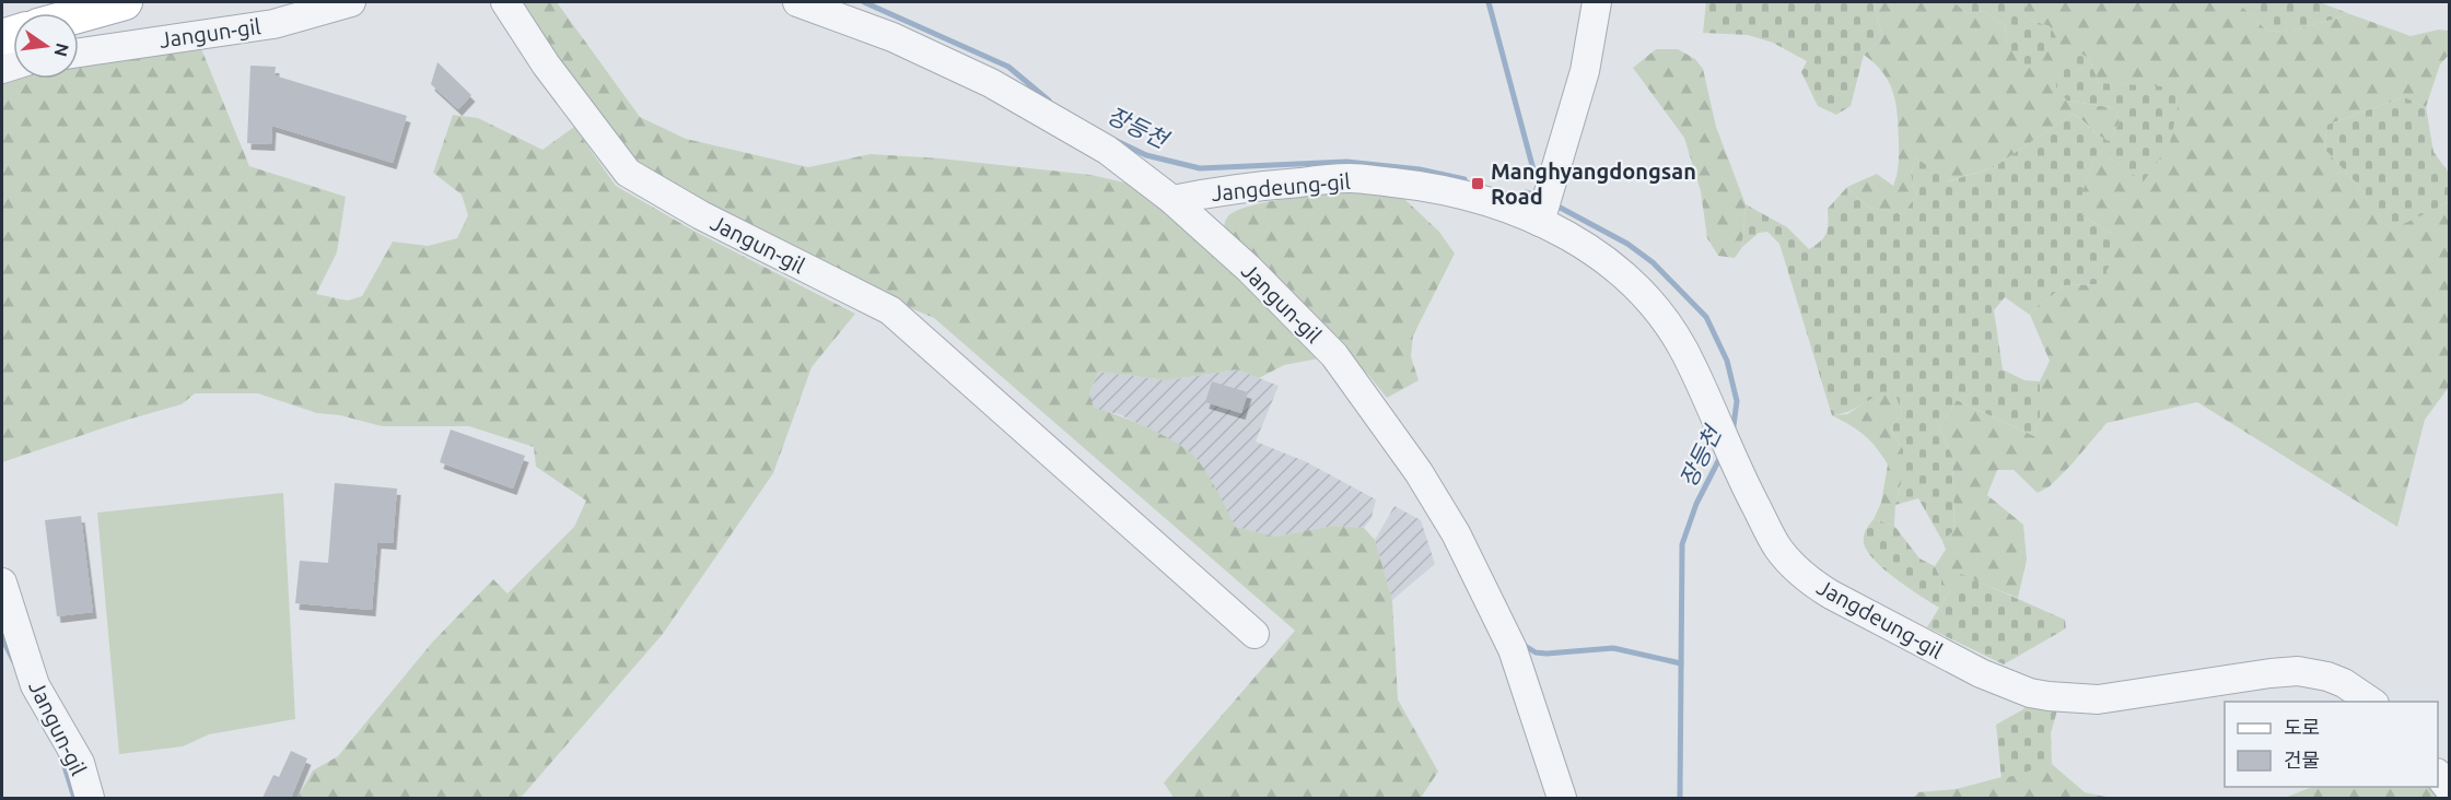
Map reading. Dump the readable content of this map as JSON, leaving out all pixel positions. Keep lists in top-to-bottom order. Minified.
{"streets":{"street":["Jangun-gil","Jangdeung-gil"]},"crossings":[["Jangun-gil","Jangdeung-gil"]],"water":["장등천"],"places":{"transit":["Manghyangdongsan Road"]},"legend":["도로","건물"],"north":"right"}
